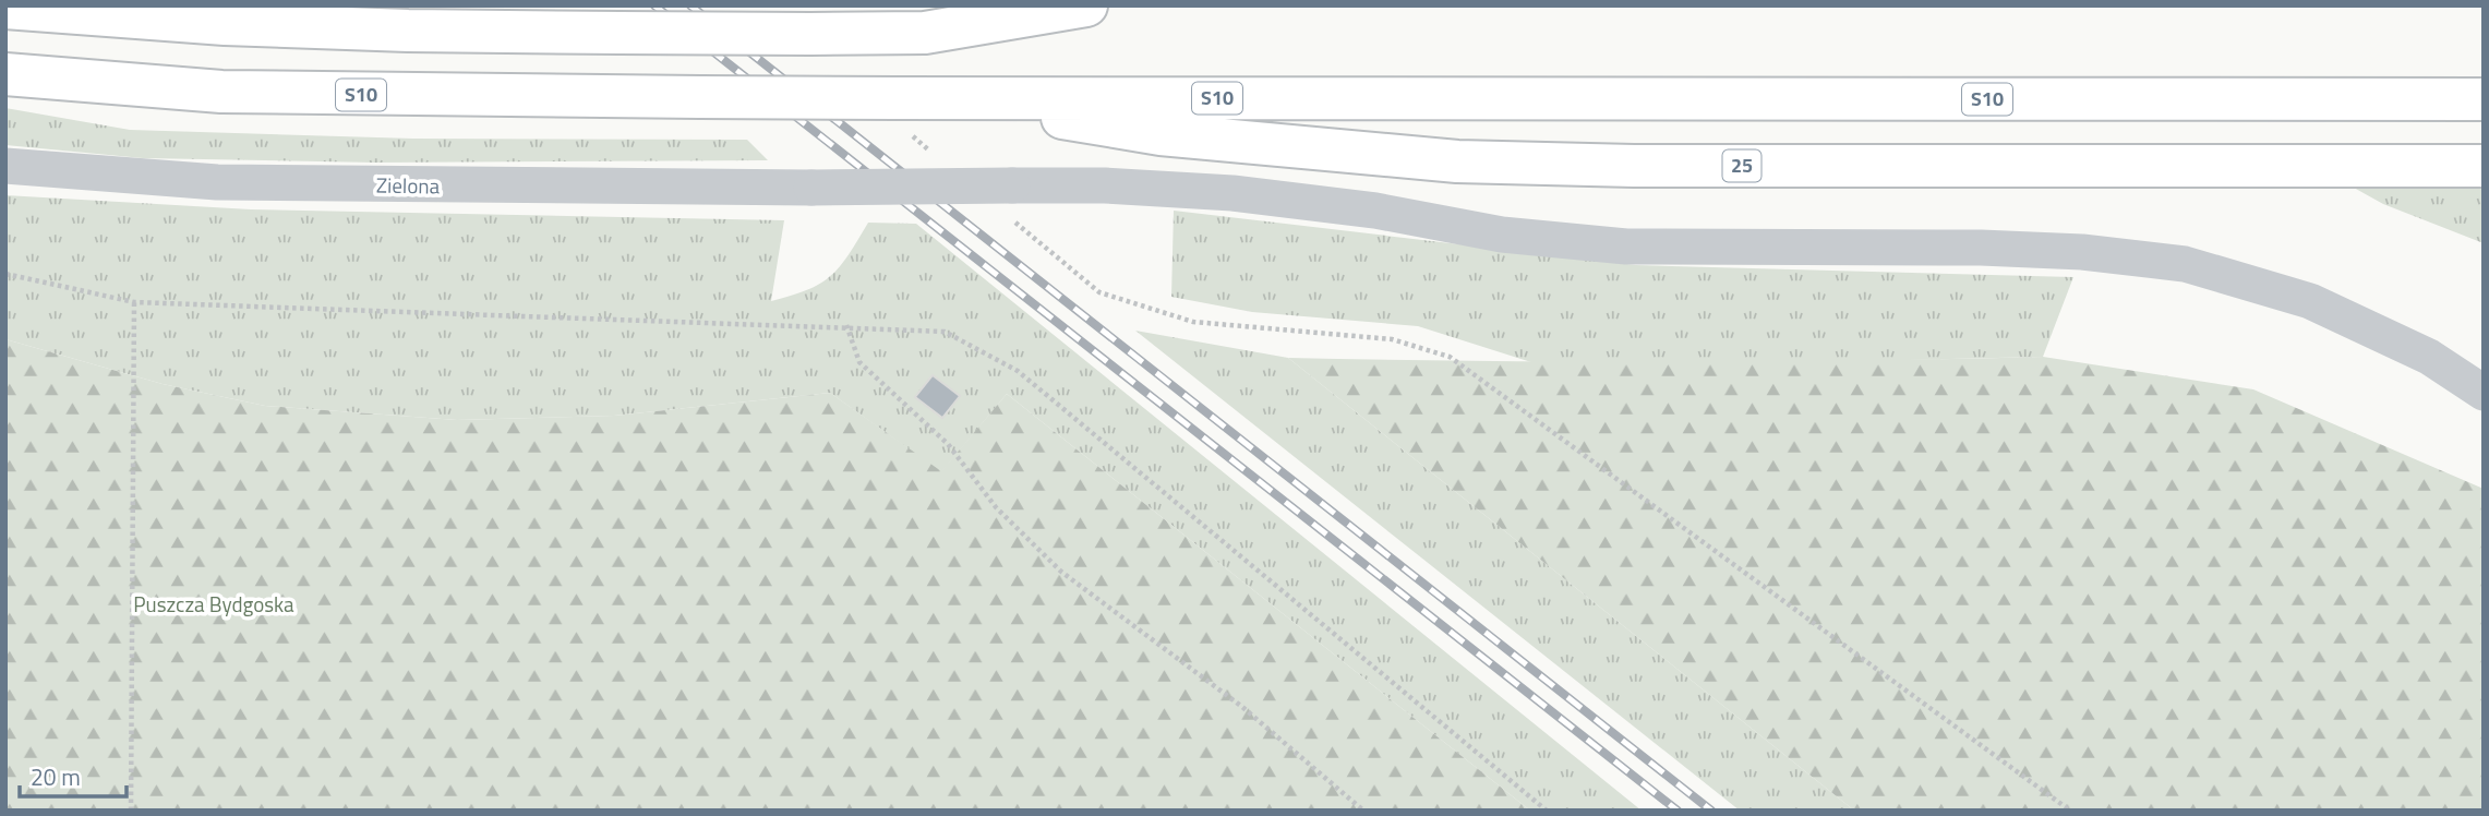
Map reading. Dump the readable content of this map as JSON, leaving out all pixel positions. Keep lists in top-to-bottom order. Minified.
{"streets":{"highway":["S10","25"],"street":["Zielona"]},"crossings":[["S10","25"]],"parks":["Puszcza Bydgoska"],"scale_bar":"20 m"}
